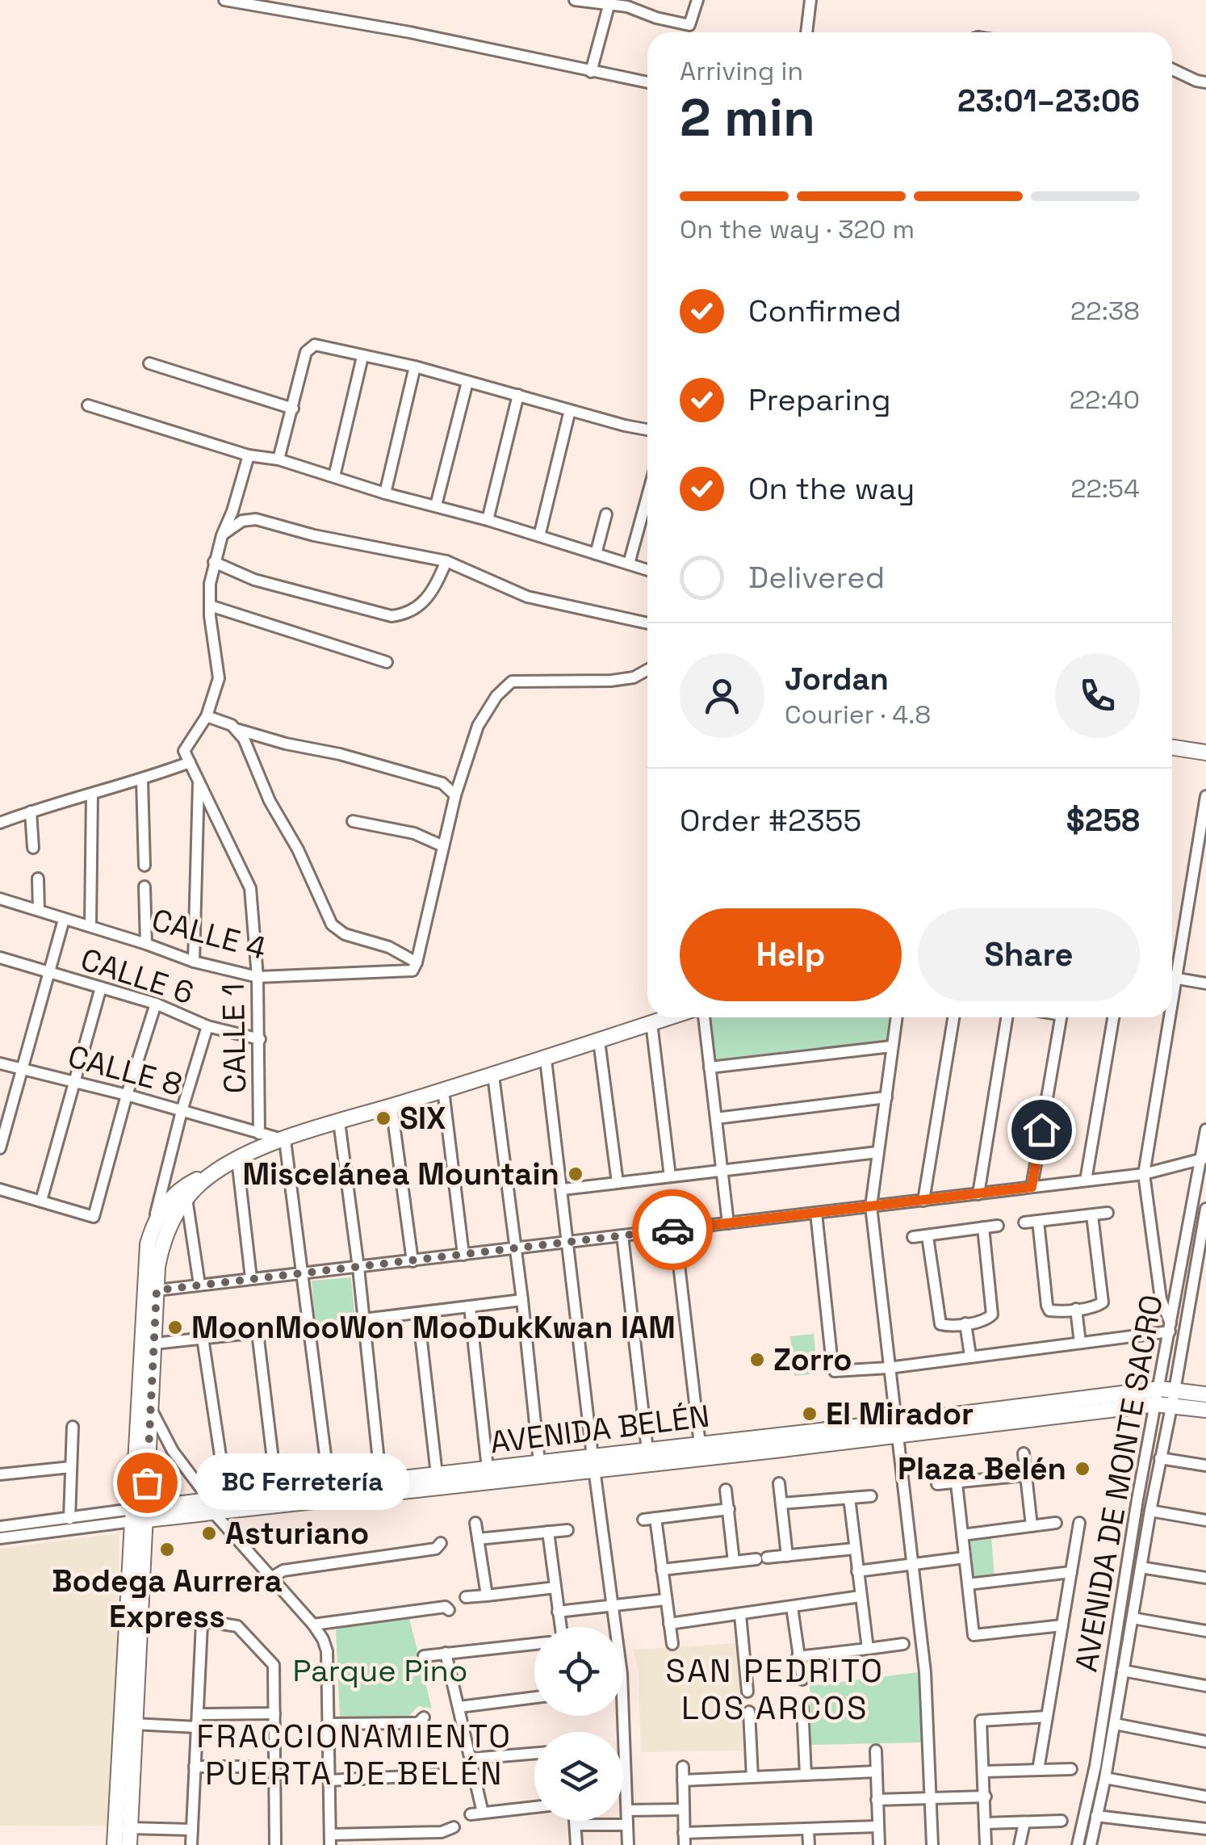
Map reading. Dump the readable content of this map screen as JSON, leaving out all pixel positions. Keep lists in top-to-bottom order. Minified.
{"streets":{"main road":["AVENIDA BELÉN"],"street":["CALLE 4","CALLE 6","CALLE 1","CALLE 8","AVENIDA DE MONTE SACRO"]},"crossings":[["CALLE 4","CALLE 1"],["CALLE 6","CALLE 1"],["CALLE 1","CALLE 8"],["AVENIDA BELÉN","AVENIDA DE MONTE SACRO"]],"districts":["SAN PEDRITO LOS ARCOS","FRACCIONAMIENTO PUERTA DE BELÉN"],"parks":["Parque Pino"],"places":["SIX","Miscelánea Mountain","MoonMooWon MooDukKwan IAM","Zorro","El Mirador","Plaza Belén","BC Ferretería","Asturiano","Bodega Aurrera Express"],"page":{"heading":["2 min","Arriving in","23:01–23:06"],"panel":["Jordan","Courier · 4.8","Order #2355","$258"],"bar":"On the way · 320 m","list":[["Confirmed","22:38"],["Preparing","22:40"],["On the way","22:54"],"Delivered"],"buttons":["Help","Share"],"bubble":"BC Ferretería"}}
